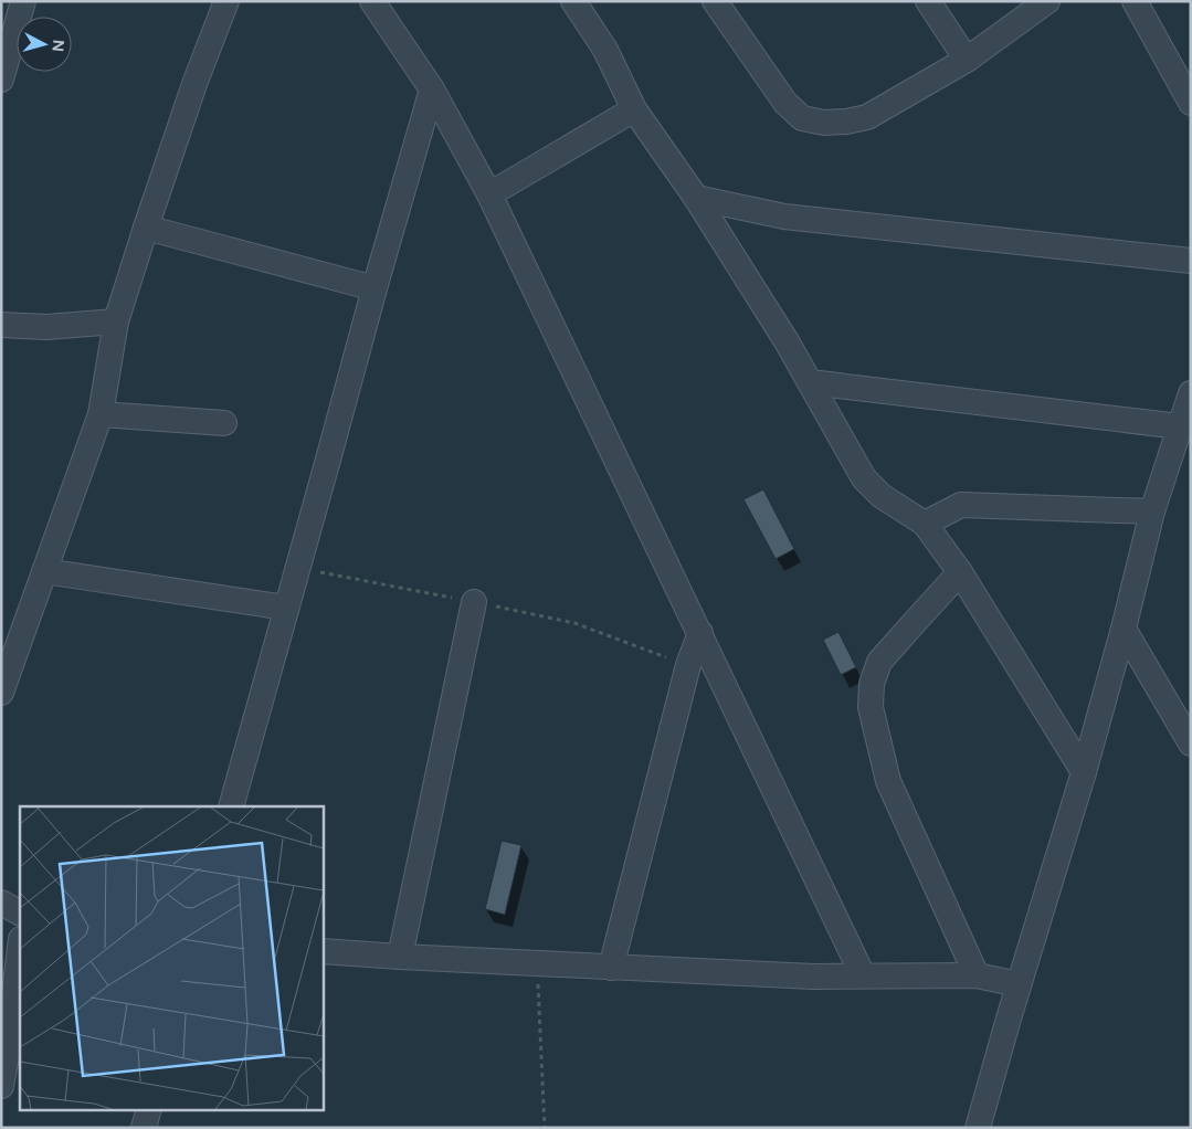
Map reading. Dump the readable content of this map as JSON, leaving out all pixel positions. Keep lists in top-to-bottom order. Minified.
{"north":"right"}
